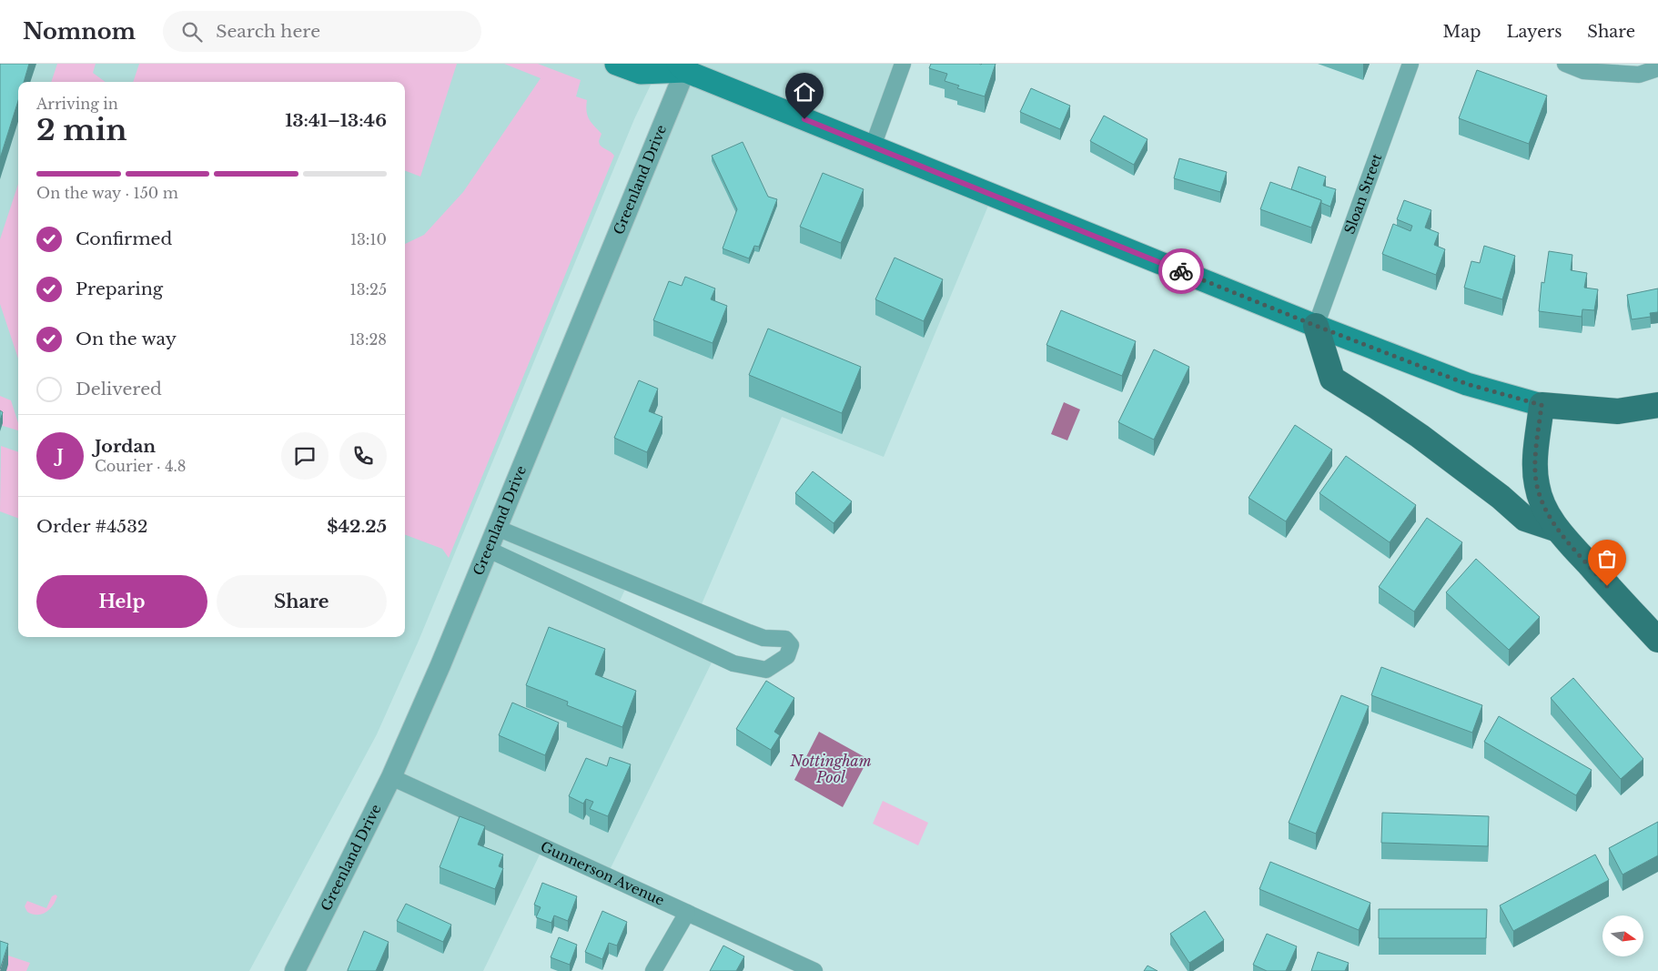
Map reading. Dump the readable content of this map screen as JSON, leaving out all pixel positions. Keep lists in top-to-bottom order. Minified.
{"streets":{"street":["Greenland Drive","Sloan Street","Gunnerson Avenue"]},"crossings":[["Greenland Drive","Gunnerson Avenue"]],"water":["Nottingham Pool"],"north":"right","page":{"header":"Nomnom","search":"Search here","nav":["Map","Layers","Share"],"heading":["2 min","Arriving in","13:41–13:46"],"panel":["Jordan","Courier · 4.8","Order #4532","$42.25"],"bar":"On the way · 150 m","list":[["Confirmed","13:10"],["Preparing","13:25"],["On the way","13:28"],"Delivered"],"round":"J","buttons":["Help","Share"]}}
